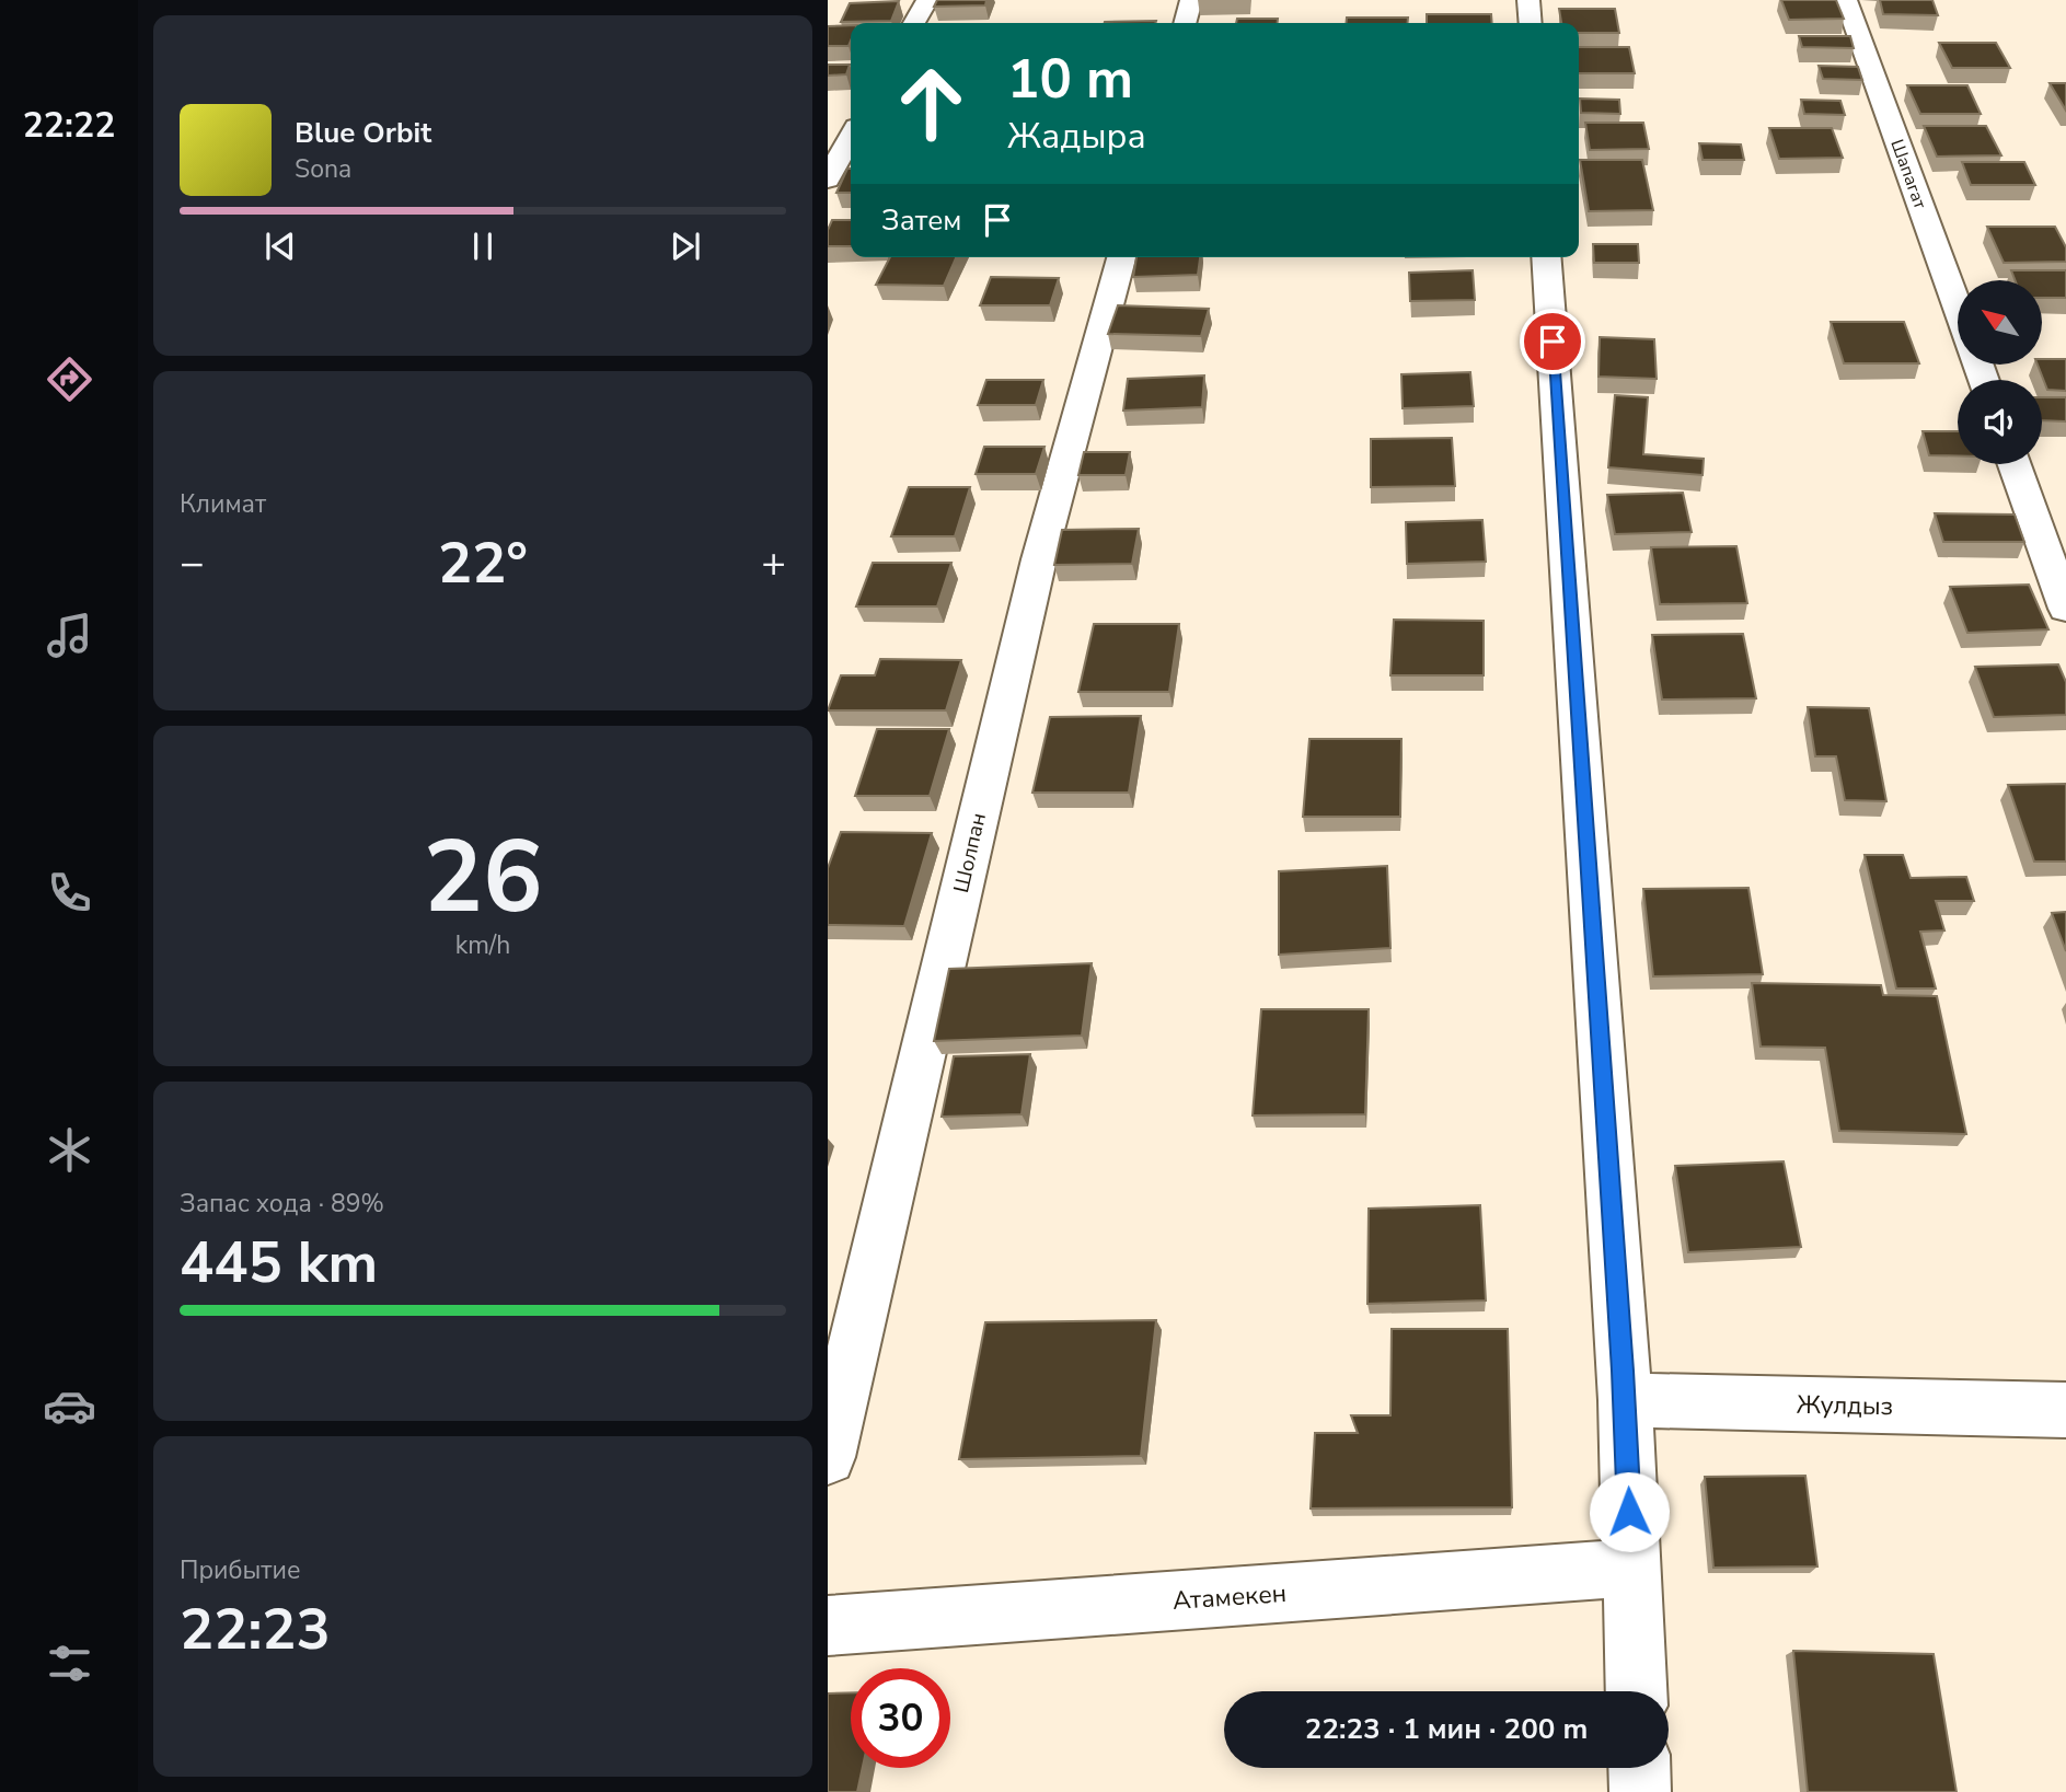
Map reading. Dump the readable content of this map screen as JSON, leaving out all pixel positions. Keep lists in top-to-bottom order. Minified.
{"streets":{"street":["Шапагат","Шолпан","Жулдыз","Атамекен"]},"north":"top left","page":{"tabs":"22:22","turn":["10 m","Жадыра"],"song":["Blue Orbit","Sona"],"then":"Затем","tile":["Климат",["26","km/h"],["Запас хода · 89%","445 km"],["Прибытие","22:23"]],"heat":["−","22°","+"],"limit":"30","trip":"22:23 · 1 мин · 200 m"}}
